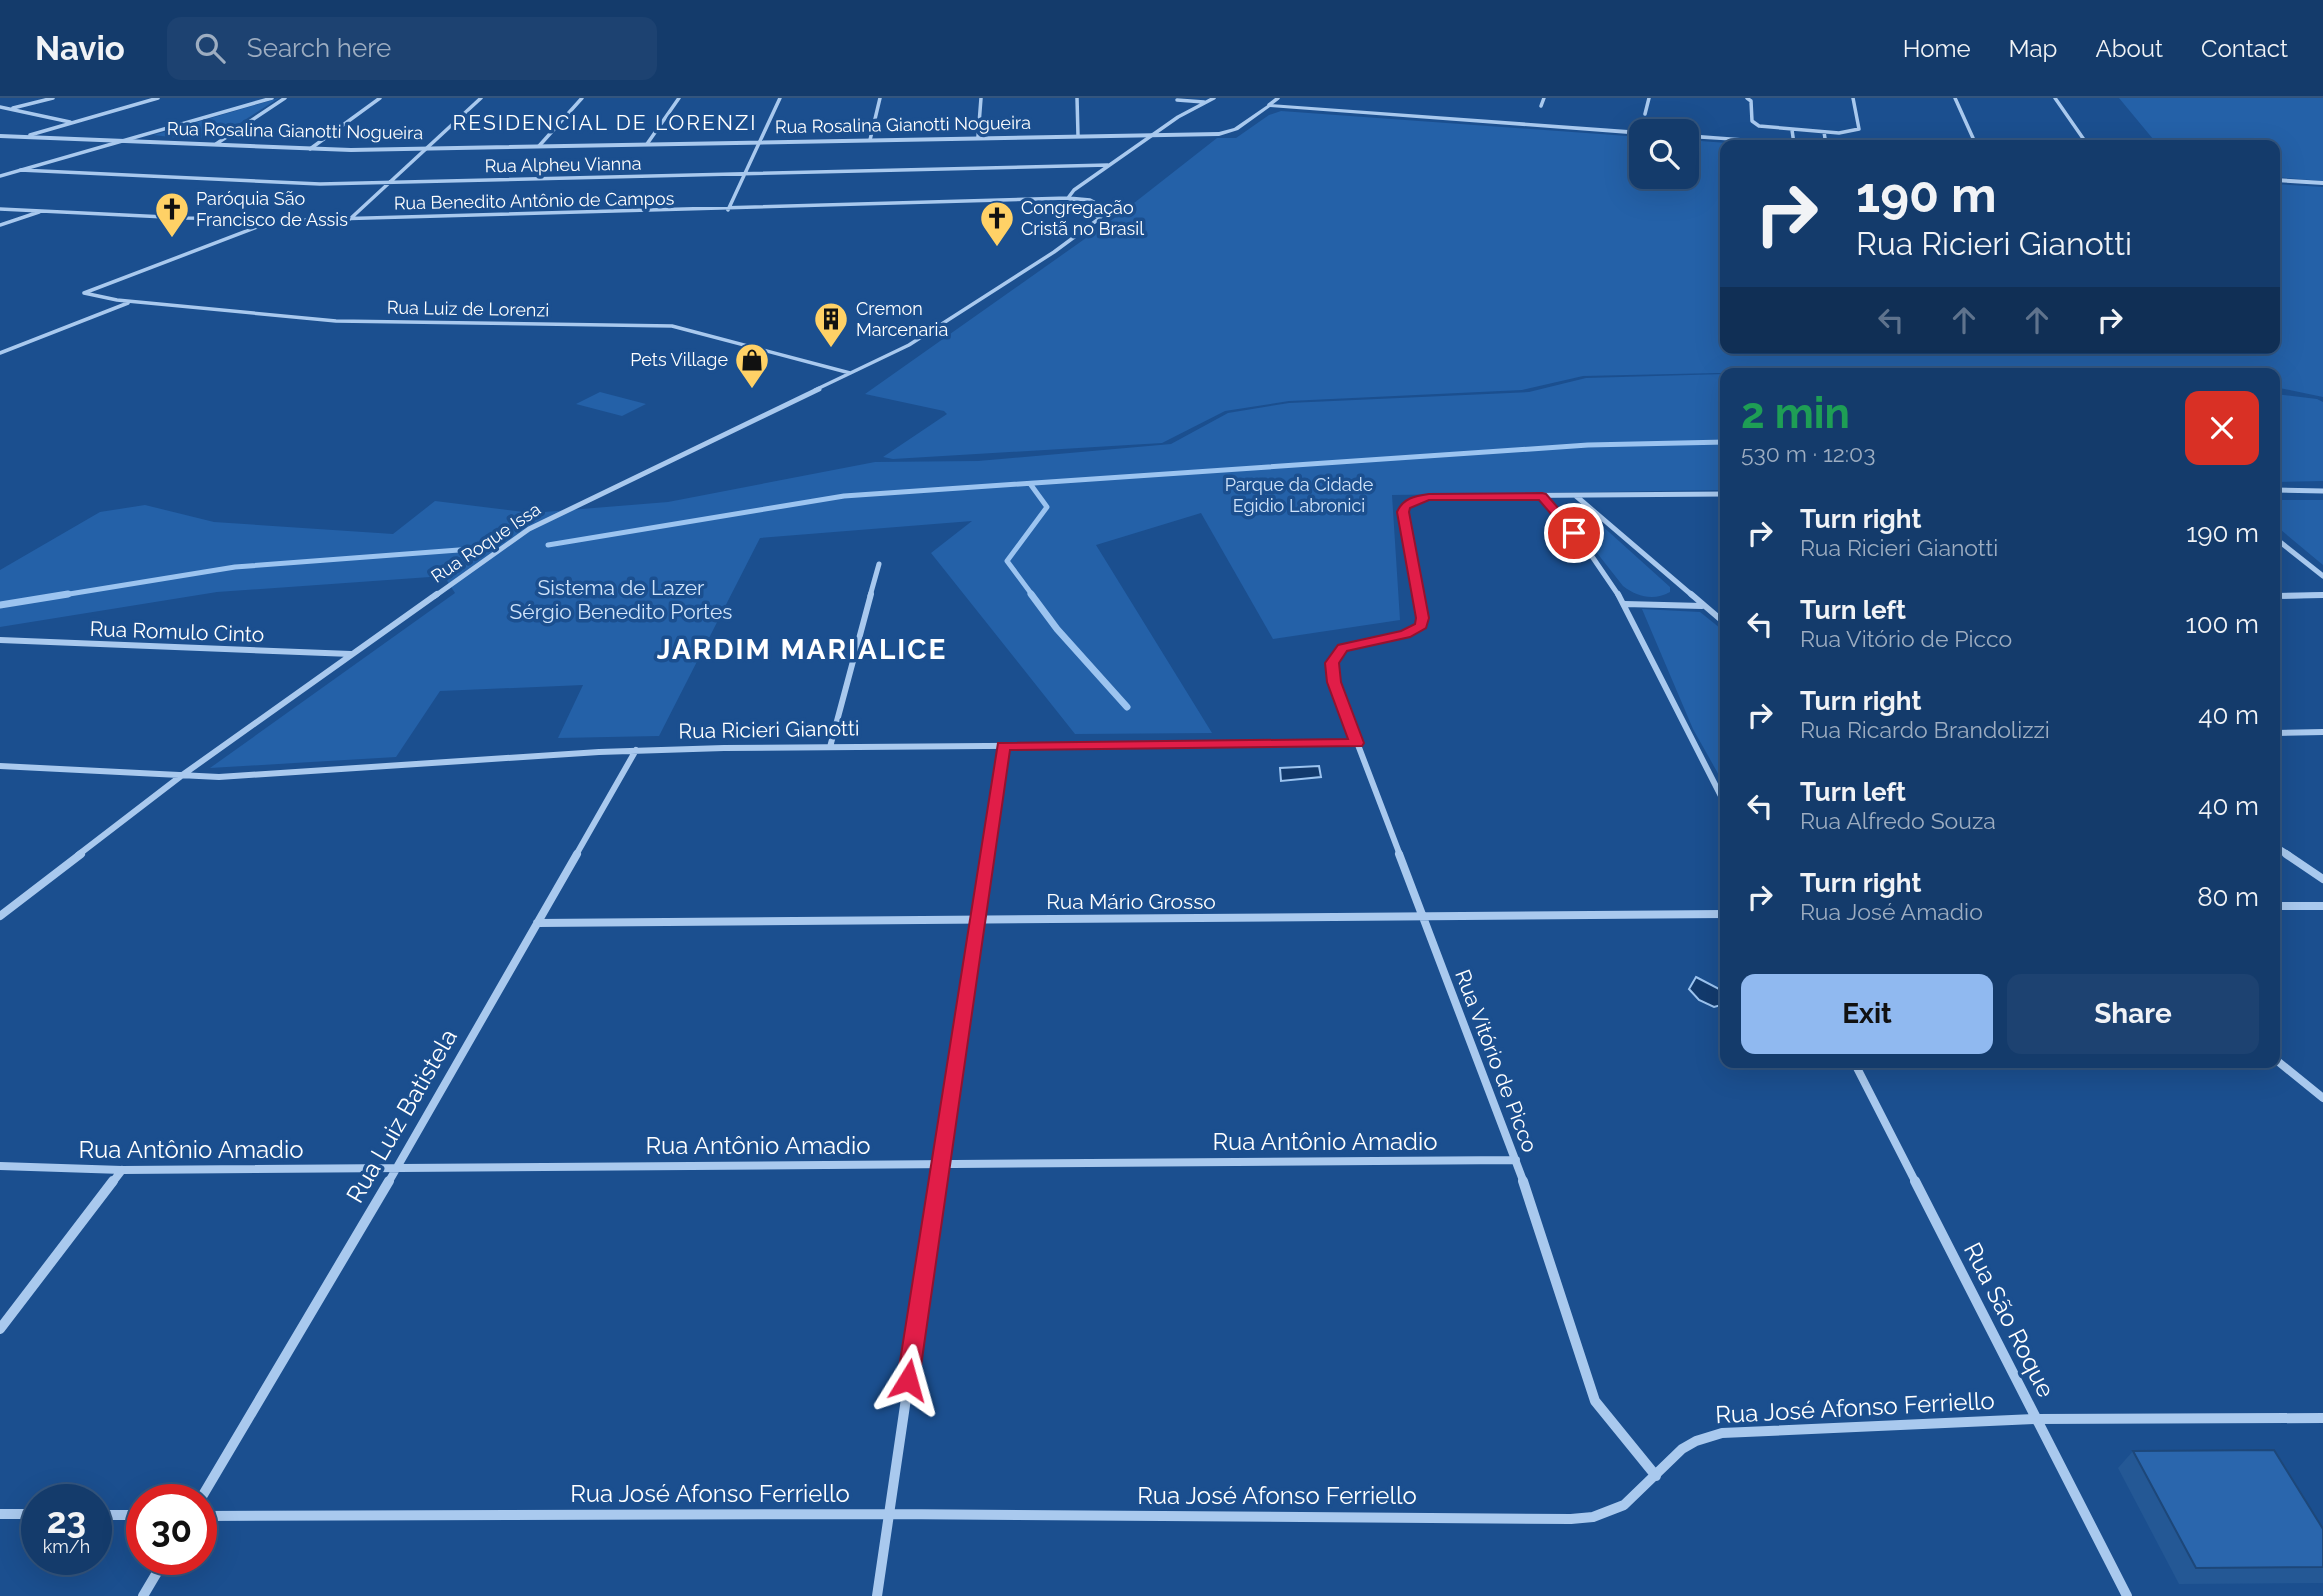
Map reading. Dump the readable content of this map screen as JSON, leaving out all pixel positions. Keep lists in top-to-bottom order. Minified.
{"streets":{"street":["Rua Rosalina Gianotti Nogueira","Rua Alpheu Vianna","Rua Benedito Antônio de Campos","Rua Luiz de Lorenzi","Rua Roque Issa","Rua Romulo Cinto","Rua Ricieri Gianotti","Rua Mário Grosso","Rua Vitório de Picco","Rua Luiz Batistela","Rua Antônio Amadio","Rua São Roque","Rua José Afonso Ferriello"]},"crossings":[["Rua Benedito Antônio de Campos","Rua Luiz de Lorenzi"],["Rua Benedito Antônio de Campos","Rua Roque Issa"],["Rua Luiz de Lorenzi","Rua Roque Issa"],["Rua Roque Issa","Rua Romulo Cinto"],["Rua Roque Issa","Rua Ricieri Gianotti"],["Rua Ricieri Gianotti","Rua Vitório de Picco"],["Rua Ricieri Gianotti","Rua Luiz Batistela"],["Rua Mário Grosso","Rua Vitório de Picco"],["Rua Mário Grosso","Rua Luiz Batistela"],["Rua Vitório de Picco","Rua Antônio Amadio"],["Rua Vitório de Picco","Rua José Afonso Ferriello"],["Rua Luiz Batistela","Rua Antônio Amadio"],["Rua São Roque","Rua José Afonso Ferriello"]],"districts":["RESIDENCIAL DE LORENZI","JARDIM MARIALICE"],"parks":["Parque da Cidade Egidio Labronici","Sistema de Lazer Sérgio Benedito Portes"],"places":{"church":["Paróquia São Francisco de Assis","Congregação Cristã no Brasil"],"building":["Cremon Marcenaria"],"shop":["Pets Village"]},"page":{"header":"Navio","search":"Search here","nav":["Home","Map","About","Contact"],"turn":["190 m","Rua Ricieri Gianotti"],"heading":["2 min","530 m · 12:03"],"list":[{"name":"Turn right","note":"Rua Ricieri Gianotti","value":"190 m"},{"name":"Turn left","note":"Rua Vitório de Picco","value":"100 m"},{"name":"Turn right","note":"Rua Ricardo Brandolizzi","value":"40 m"},{"name":"Turn left","note":"Rua Alfredo Souza","value":"40 m"},{"name":"Turn right","note":"Rua José Amadio","value":"80 m"}],"buttons":["Exit","Share"],"speed":"23 km/h","limit":"30"}}
